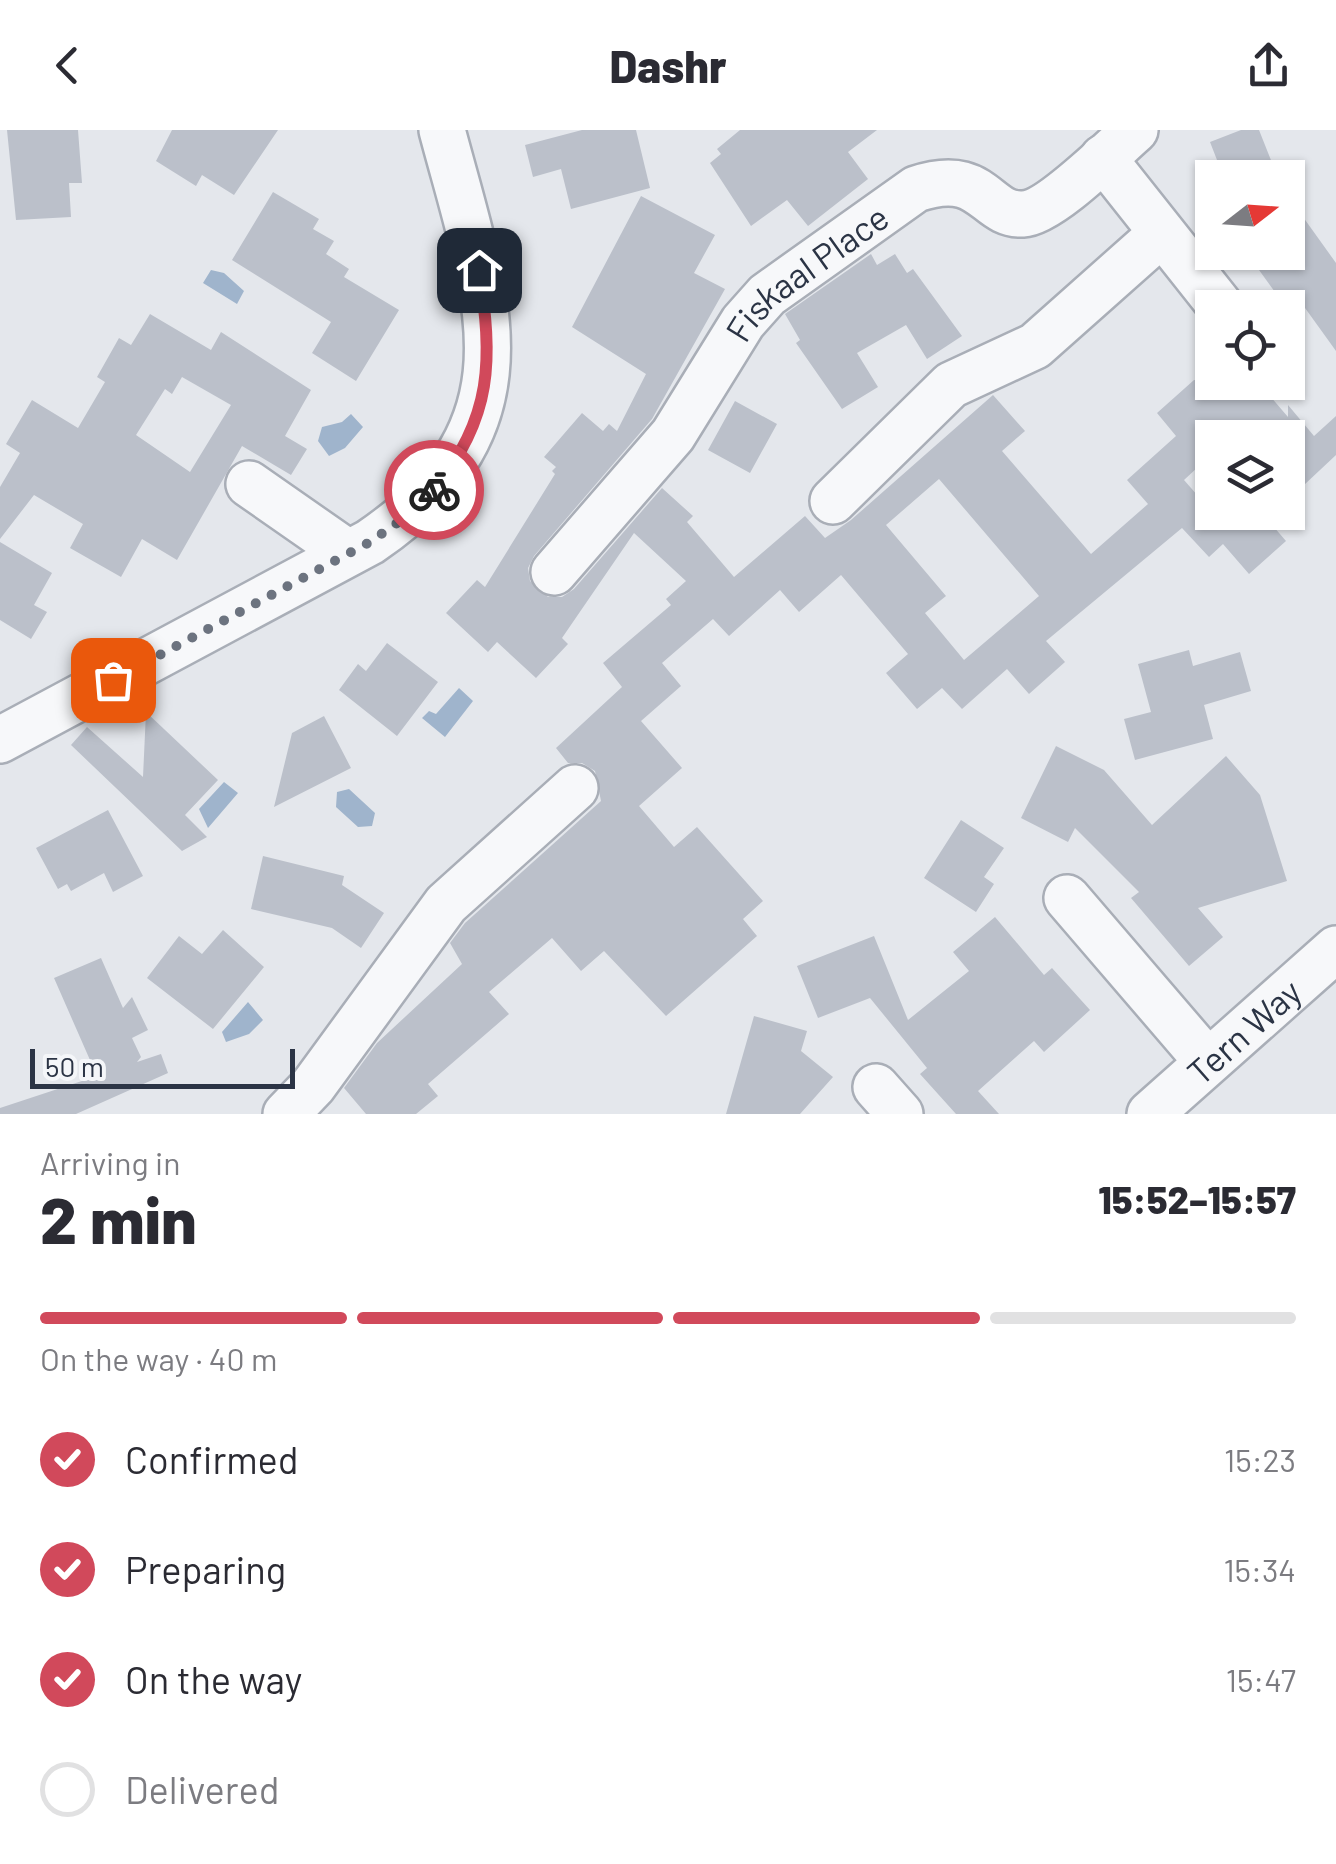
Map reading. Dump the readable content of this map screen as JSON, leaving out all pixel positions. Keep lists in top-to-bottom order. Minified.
{"streets":{"street":["Fiskaal Place","Tern Way"]},"scale_bar":"50 m","north":"right","page":{"header":"Dashr","scale":"50 m","heading":["2 min","Arriving in","15:52–15:57"],"bar":"On the way · 40 m","list":[["Confirmed","15:23"],["Preparing","15:34"],["On the way","15:47"],"Delivered"]}}
